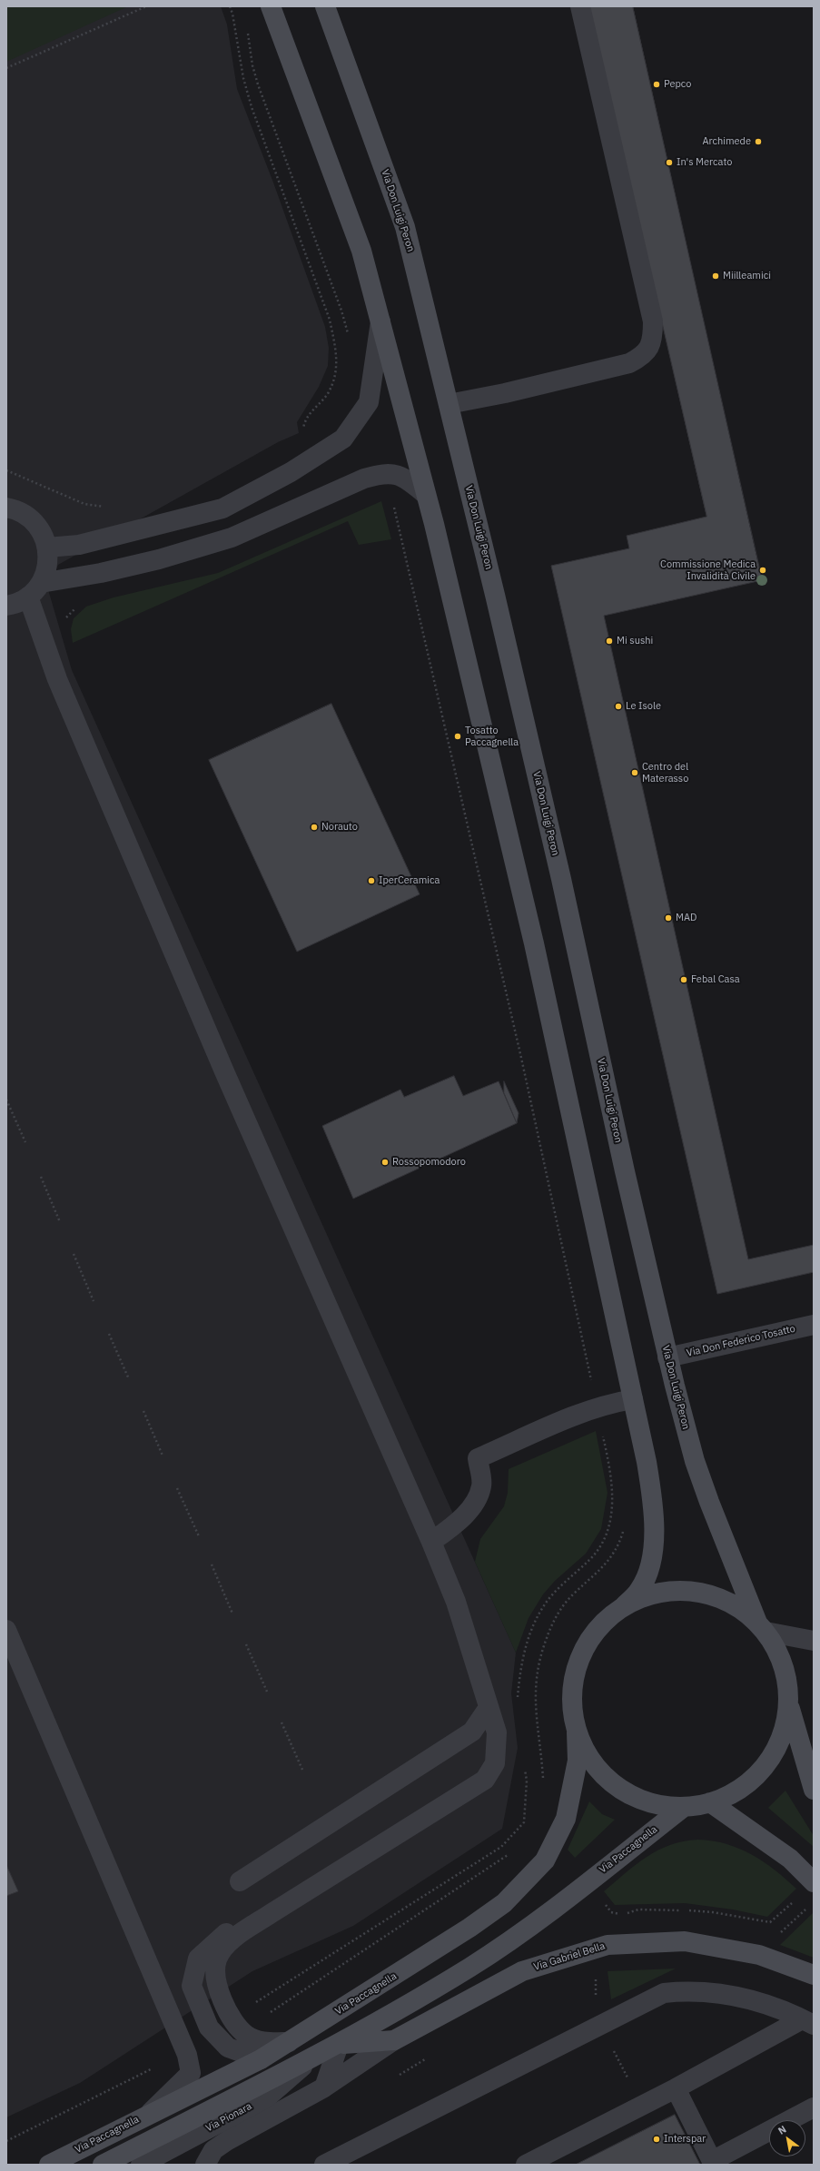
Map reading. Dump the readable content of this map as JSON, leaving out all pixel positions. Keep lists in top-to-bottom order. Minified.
{"streets":{"street":["Via Don Luigi Peron","Via Don Federico Tosatto","Via Paccagnella","Via Gabriel Bella","Via Pionara"]},"crossings":[["Via Don Luigi Peron","Via Don Federico Tosatto"],["Via Paccagnella","Via Gabriel Bella"],["Via Paccagnella","Via Pionara"]],"places":["Pepco","Archimede","In's Mercato","Miilleamici","Commissione Medica Invalidità Civile","Mi sushi","Le Isole","Tosatto Paccagnella","Centro del Materasso","Norauto","IperCeramica","MAD","Febal Casa","Rossopomodoro","Interspar"],"north":"top left"}
